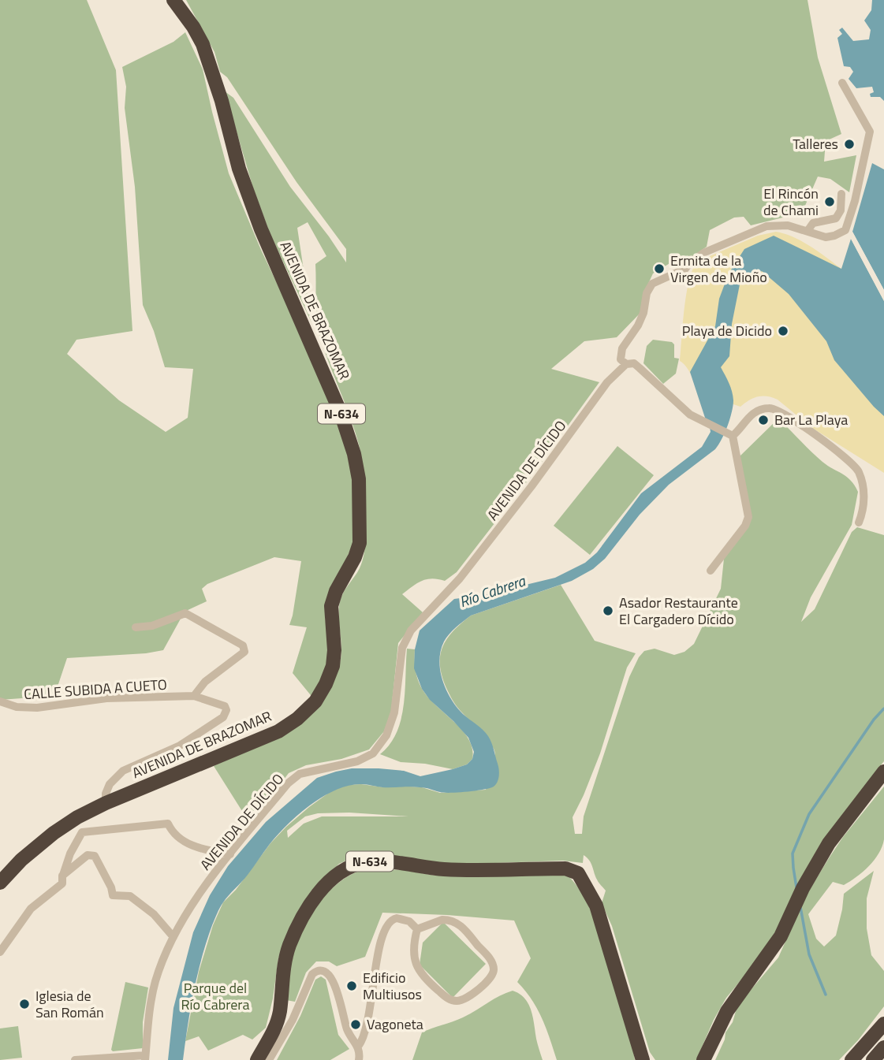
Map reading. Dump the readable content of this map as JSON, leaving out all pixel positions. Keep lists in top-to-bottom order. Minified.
{"streets":{"highway":["AVENIDA DE BRAZOMAR","N-634"],"street":["AVENIDA DE DÍCIDO","CALLE SUBIDA A CUETO"]},"crossings":[["AVENIDA DE BRAZOMAR","CALLE SUBIDA A CUETO"]],"water":["Río Cabrera"],"parks":["Parque del Río Cabrera"],"places":["Talleres","El Rincón de Chami","Ermita de la Virgen de Mioño","Playa de Dicido","Bar La Playa","Asador Restaurante El Cargadero Dícido","Edificio Multiusos","Iglesia de San Román","Vagoneta"]}
